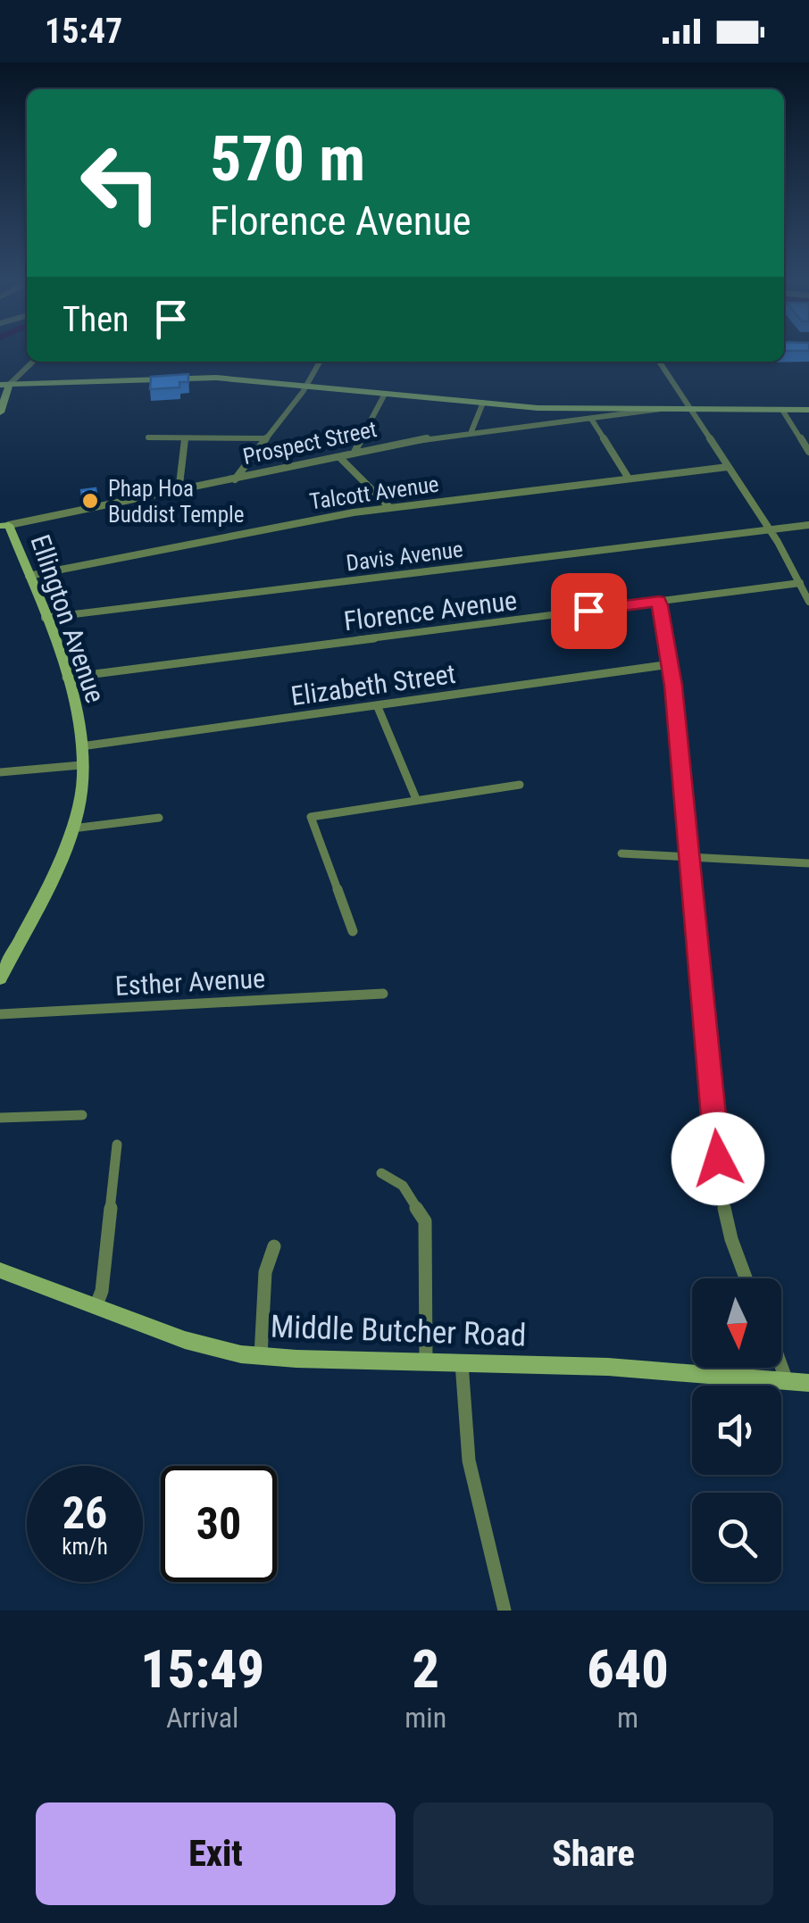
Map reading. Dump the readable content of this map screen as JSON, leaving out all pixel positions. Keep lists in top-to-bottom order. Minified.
{"streets":{"street":["Prospect Street","Talcott Avenue","Davis Avenue","Florence Avenue","Ellington Avenue","Elizabeth Street","Esther Avenue","Middle Butcher Road"]},"crossings":[["Prospect Street","Ellington Avenue"],["Talcott Avenue","Ellington Avenue"],["Davis Avenue","Ellington Avenue"],["Florence Avenue","Ellington Avenue"],["Ellington Avenue","Elizabeth Street"]],"places":["Phap Hoa Buddist Temple"],"north":"bottom","page":{"status":"15:47","turn":["570 m","Florence Avenue"],"then":"Then","speed":"26 km/h","limit":"30","eta":["15:49","Arrival","2","min","640","m"],"buttons":["Exit","Share"]}}
